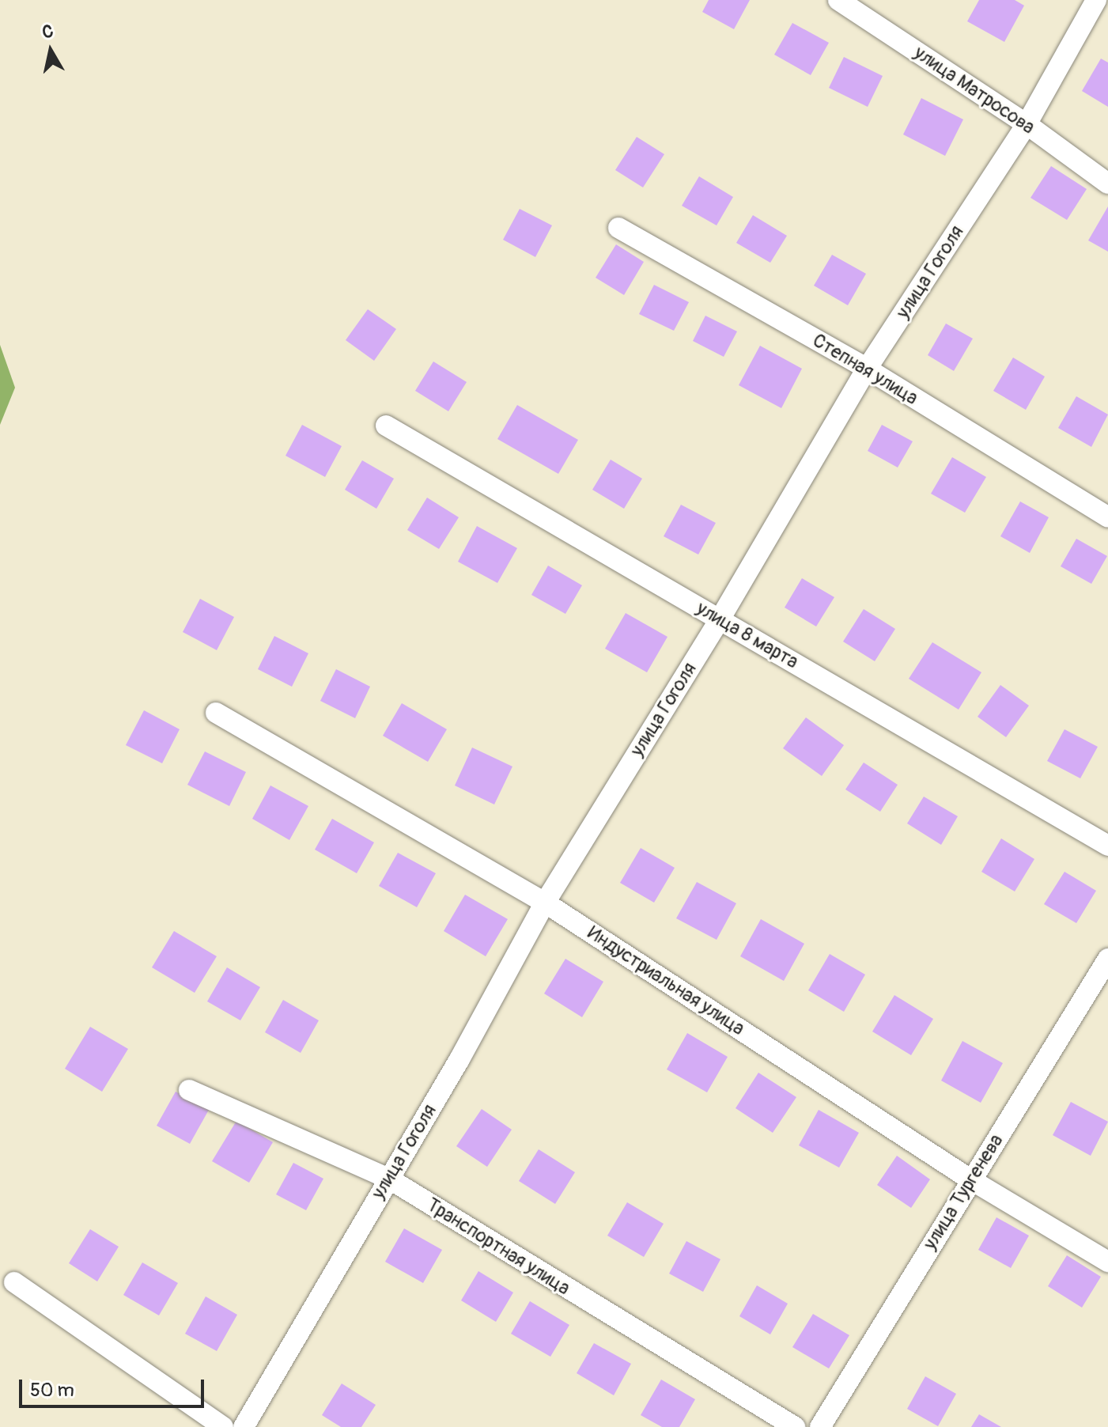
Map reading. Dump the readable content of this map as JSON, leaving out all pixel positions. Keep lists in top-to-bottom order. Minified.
{"streets":{"street":["улица Матросова","улица Гоголя","Степная улица","улица 8 марта","Индустриальная улица","улица Тургенева","Транспортная улица"]},"crossings":[["улица Матросова","улица Гоголя"],["улица Гоголя","Степная улица"],["улица Гоголя","улица 8 марта"],["улица Гоголя","Индустриальная улица"],["улица Гоголя","Транспортная улица"],["Индустриальная улица","улица Тургенева"]],"scale_bar":"50 m","north":"top"}
